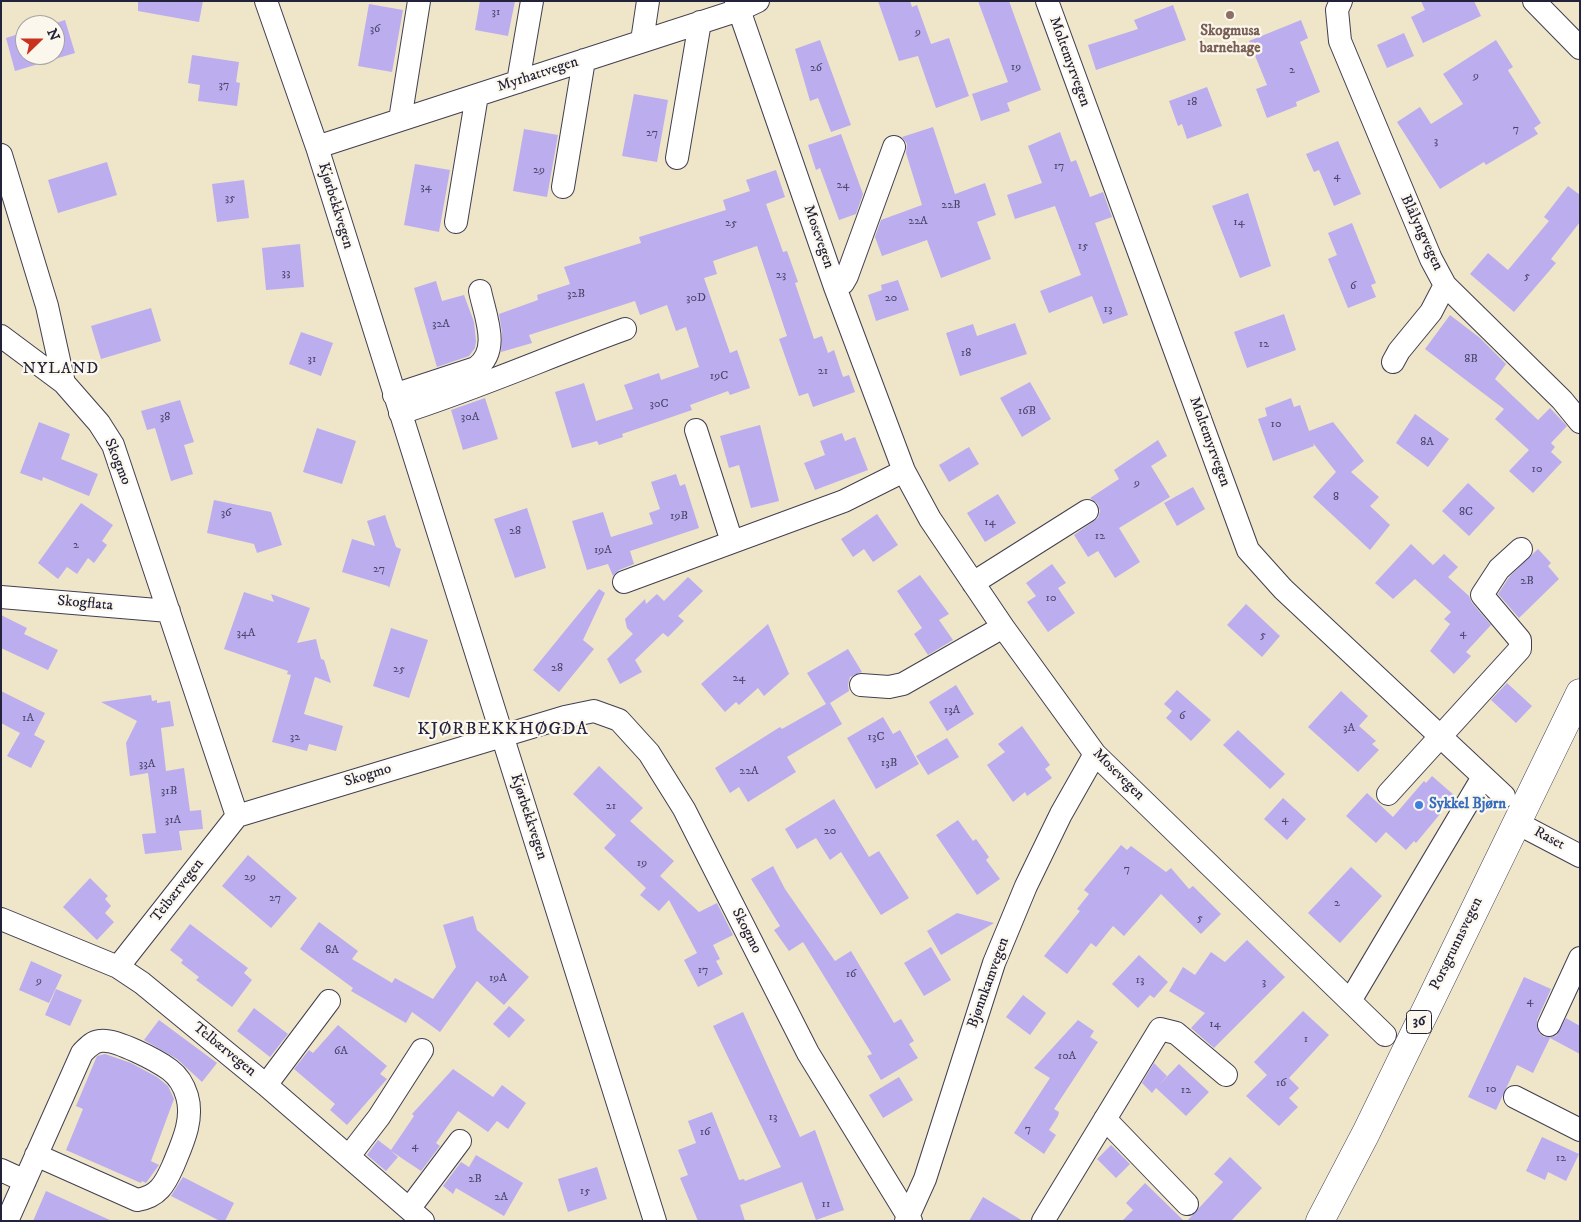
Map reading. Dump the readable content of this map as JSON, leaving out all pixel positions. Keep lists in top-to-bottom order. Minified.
{"streets":{"highway":["Porsgrunnsvegen","36"],"street":["Moltemyrvegen","Myrhattvegen","Kjørbekkvegen","Blålyngvegen","Mosevegen","Skogmo","Skogflata","Raset","Teibærvegen","Bjønnkamvegen","Telbærvegen"]},"crossings":[["Myrhattvegen","Kjørbekkvegen"],["Myrhattvegen","Mosevegen"],["Kjørbekkvegen","Skogmo"],["Mosevegen","Bjønnkamvegen"],["Skogmo","Skogflata"],["Skogmo","Teibærvegen"],["Skogmo","Bjønnkamvegen"],["Raset","Porsgrunnsvegen"],["Teibærvegen","Telbærvegen"]],"districts":["NYLAND","KJØRBEKKHØGDA"],"places":["Skogmusa barnehage","Sykkel Bjørn"],"house_numbers":["31","36","9","19","26","2","9","37","18","7","27","3","17","29","4","24","34","35","22B","22A","14","25","15","33","23","5","6","32B","30D","20","13","32A","12","18","31","8B","21","19C","30C","16B","38","30A","10","8A","10","9","8","8C","36","19B","14","28","12","2","19A","27","2B","10","34A","4","5","28","25","24","13A","6","1A","3A","32","13C","13B","33A","22A","31B","21","4","31A","20","19","7","29","27","2","5","8A","17","16","19A","13","9","3","4","14","1","6A","10A","16","10","12","13","7","16","4","12","2B","15","2A","11"],"north":"right"}
